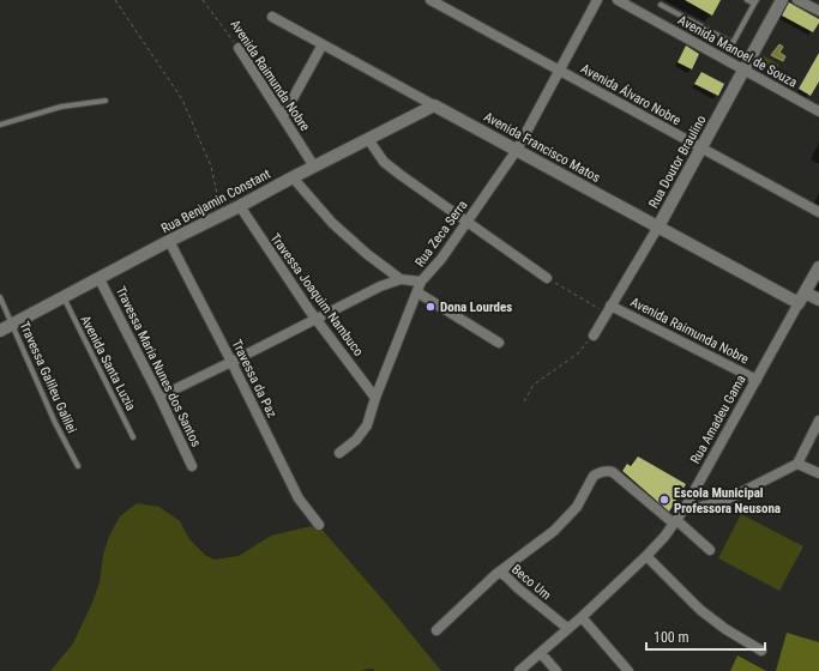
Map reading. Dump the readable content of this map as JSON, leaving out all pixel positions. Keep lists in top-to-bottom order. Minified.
{"streets":{"street":["Avenida Manoel de Souza","Avenida Raimunda Nobre","Avenida Álvaro Nobre","Avenida Francisco Matos","Rua Doutor Braulino","Rua Benjamin Constant","Rua Zeca Serra","Travessa Joaquim Nambuco","Travessa Maria Nunes dos Santos","Travessa da Paz","Rua Amadeu Gama","Beco Um"],"lane":["Avenida Santa Luzia","Travessa Galileu Galilei"]},"crossings":[["Avenida Manoel de Souza","Rua Doutor Braulino"],["Avenida Raimunda Nobre","Rua Doutor Braulino"],["Avenida Raimunda Nobre","Rua Benjamin Constant"],["Avenida Raimunda Nobre","Rua Amadeu Gama"],["Avenida Álvaro Nobre","Rua Doutor Braulino"],["Avenida Álvaro Nobre","Rua Zeca Serra"],["Avenida Francisco Matos","Rua Doutor Braulino"],["Avenida Francisco Matos","Rua Benjamin Constant"],["Avenida Francisco Matos","Rua Zeca Serra"],["Avenida Francisco Matos","Rua Amadeu Gama"],["Rua Benjamin Constant","Travessa Joaquim Nambuco"],["Rua Benjamin Constant","Avenida Santa Luzia"],["Rua Benjamin Constant","Travessa Maria Nunes dos Santos"],["Rua Benjamin Constant","Travessa Galileu Galilei"],["Rua Benjamin Constant","Travessa da Paz"],["Rua Zeca Serra","Travessa Joaquim Nambuco"],["Rua Zeca Serra","Travessa Maria Nunes dos Santos"],["Rua Zeca Serra","Travessa da Paz"],["Rua Amadeu Gama","Beco Um"]],"places":["Dona Lourdes","Escola Municipal Professora Neusona"],"scale_bar":"100 m"}
